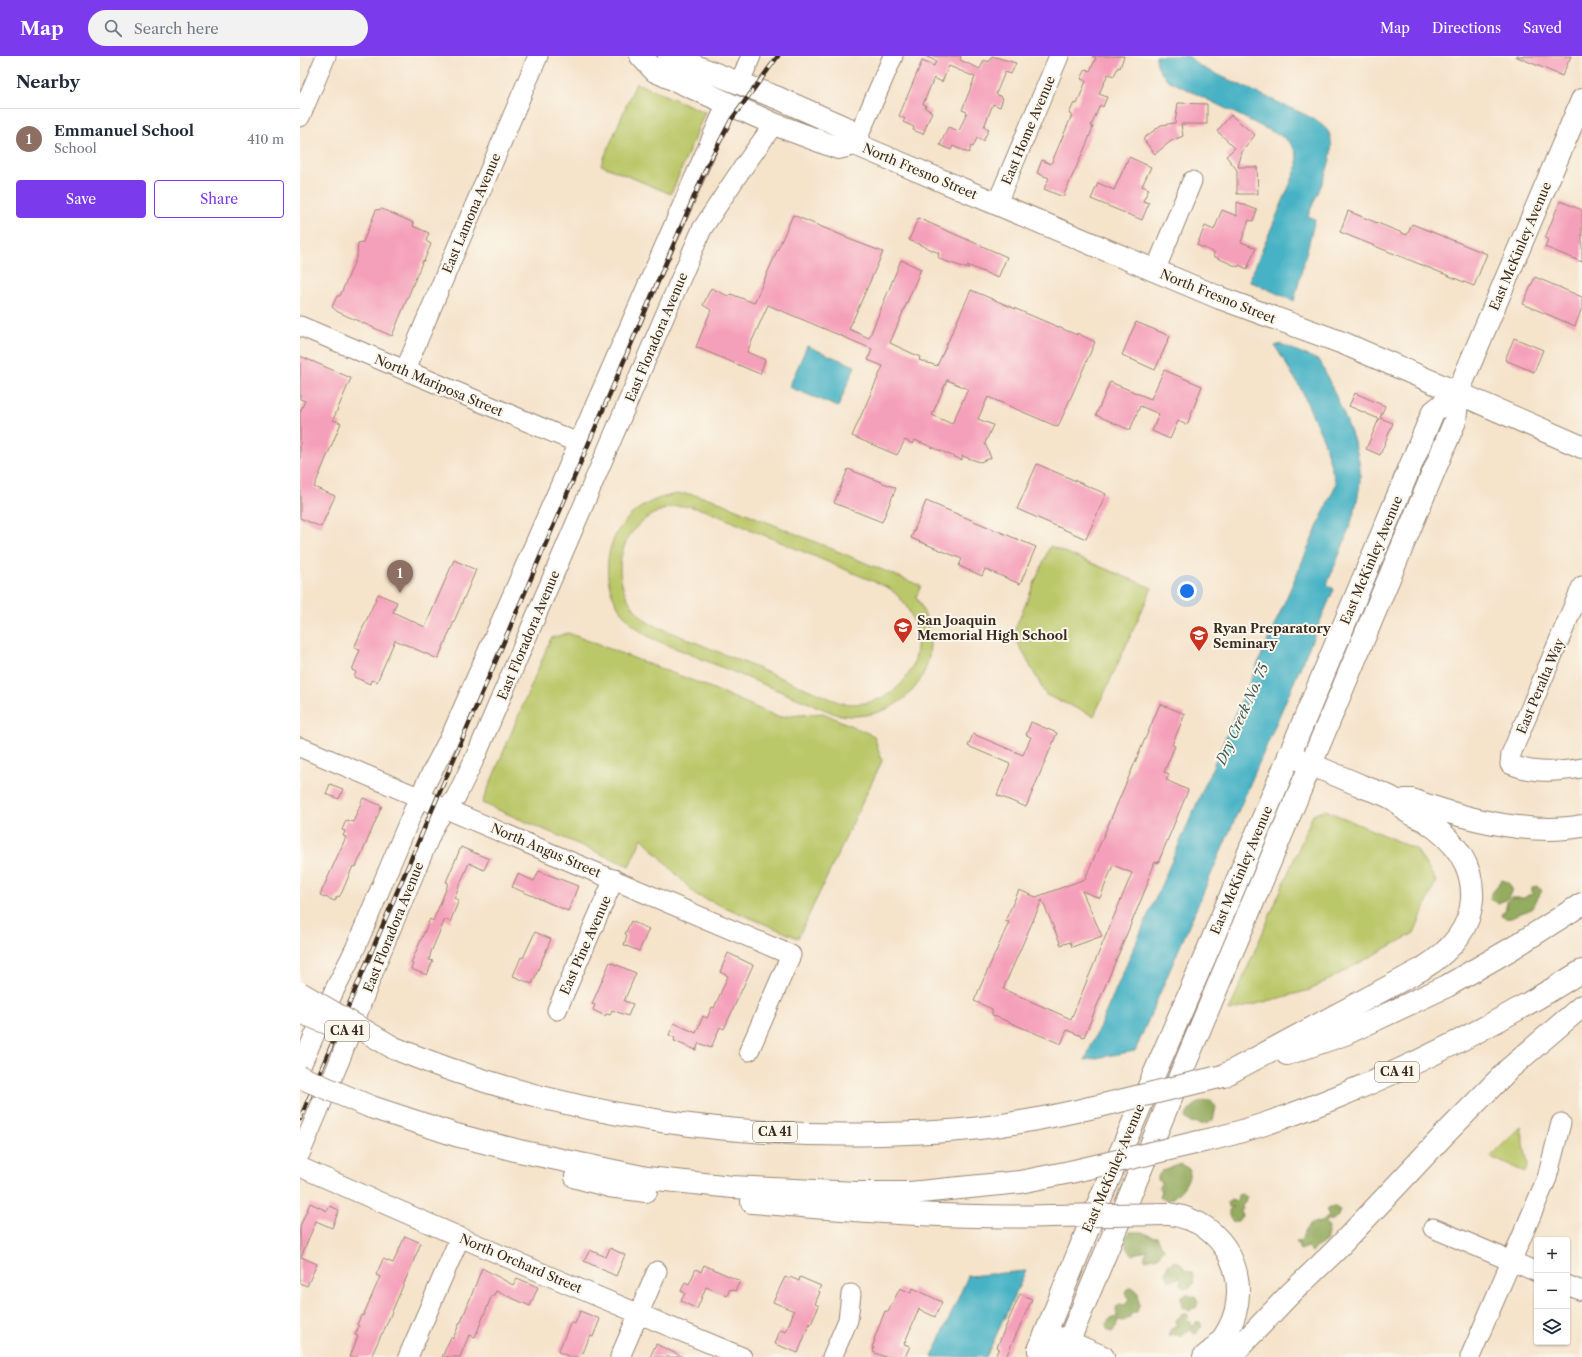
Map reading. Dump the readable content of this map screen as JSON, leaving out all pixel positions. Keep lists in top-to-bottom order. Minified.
{"streets":{"main road":["North Fresno Street","East McKinley Avenue","CA 41"],"street":["East Home Avenue","East Lamona Avenue","East Floradora Avenue","North Mariposa Street","East Peralta Way","North Angus Street","East Pine Avenue","North Orchard Street"]},"crossings":[["East Home Avenue","North Fresno Street"],["North Fresno Street","East McKinley Avenue"],["North Fresno Street","East Floradora Avenue"],["East Lamona Avenue","North Mariposa Street"],["East Floradora Avenue","North Mariposa Street"],["East Floradora Avenue","North Angus Street"],["North Angus Street","East Pine Avenue"]],"water":["Dry Creek No. 75"],"places":{"school or university":["San Joaquin Memorial High School","Ryan Preparatory Seminary"]},"page":{"header":"Map","search":"Search here","nav":["Map","Directions","Saved"],"heading":"Nearby","list":[{"mark":"1","name":"Emmanuel School","note":"School","value":"410 m"}],"buttons":["Save","Share"],"pins":"1","map_buttons":["+","−"]}}
